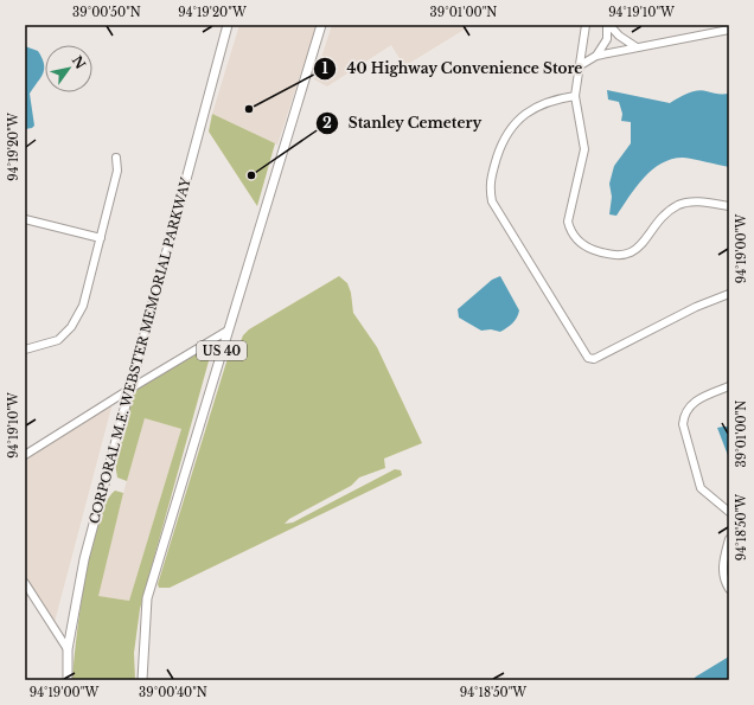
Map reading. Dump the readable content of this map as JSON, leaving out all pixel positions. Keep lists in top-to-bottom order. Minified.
{"streets":{"main road":["CORPORAL M.E. WEBSTER MEMORIAL PARKWAY","US 40"]},"places":["40 Highway Convenience Store","Stanley Cemetery"],"north":"top right","coordinates":["39°00'50\"N","94°19'20\"W","39°01'00\"N","94°19'10\"W","94°19'00\"W","94°18'50\"W","39°00'40\"N"]}
